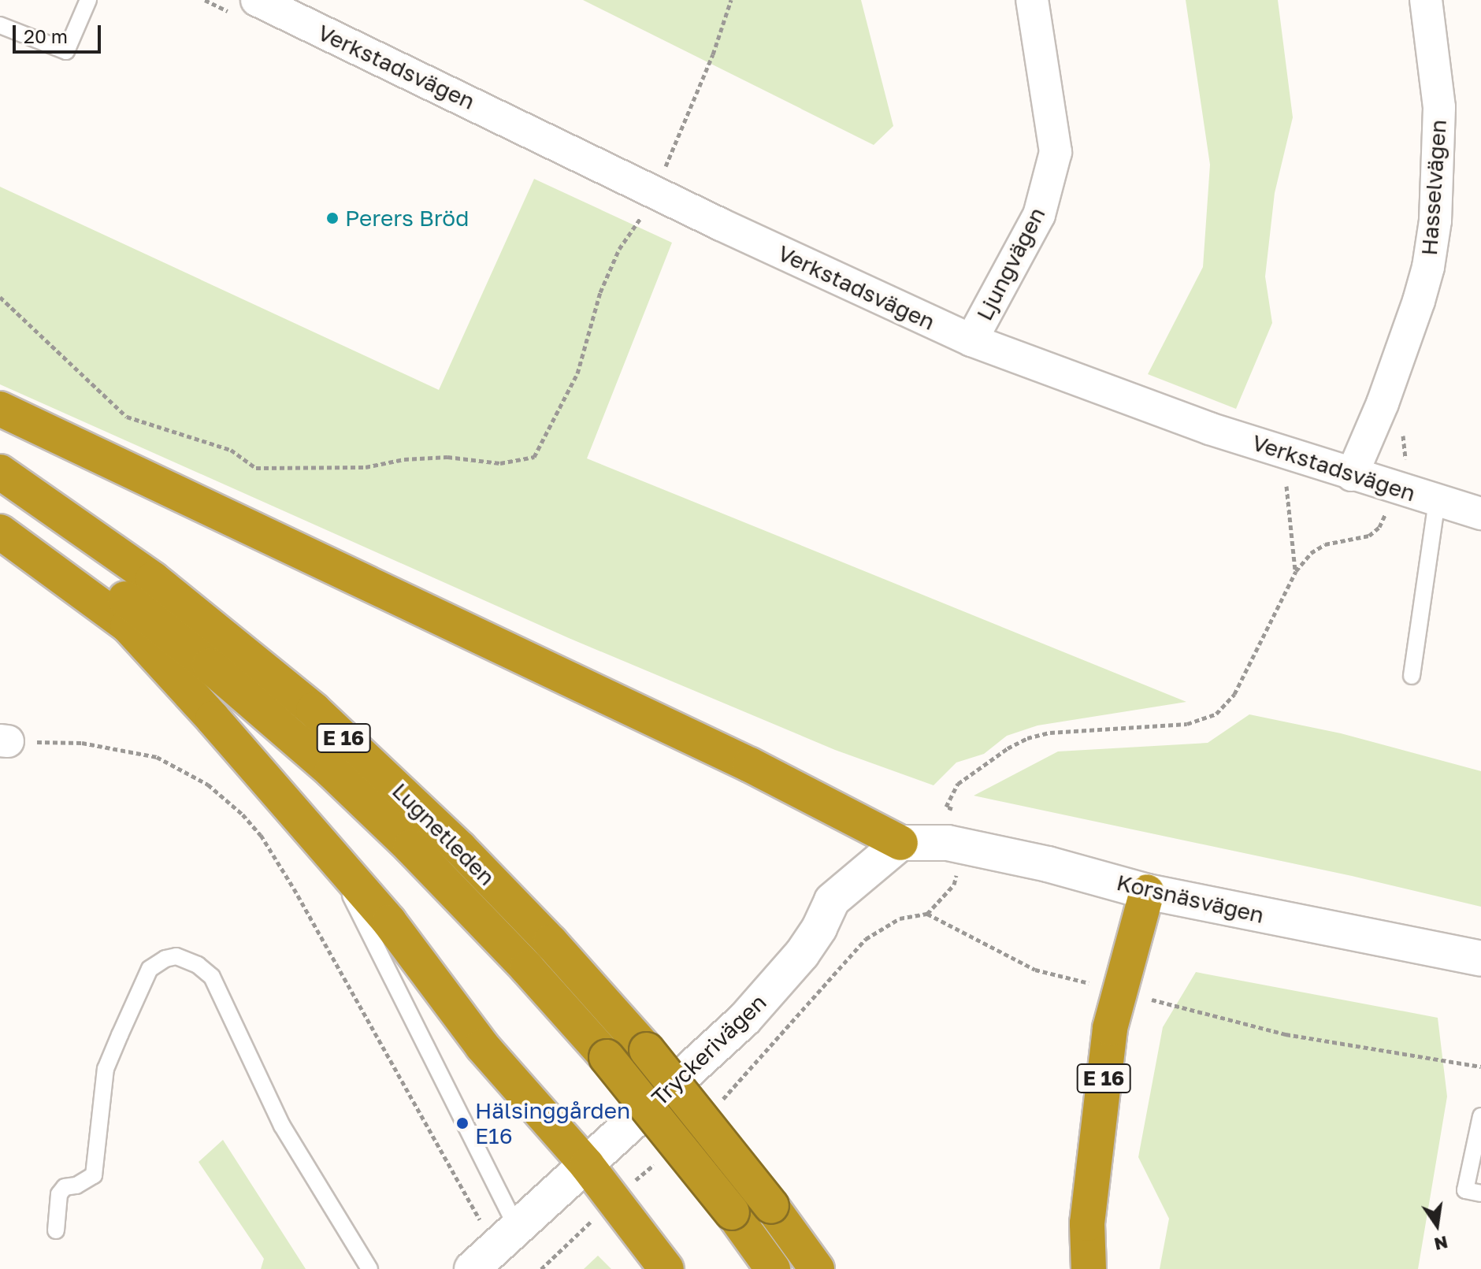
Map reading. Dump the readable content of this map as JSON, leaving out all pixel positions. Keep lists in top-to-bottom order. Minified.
{"streets":{"highway":["E 16","Lugnetleden"],"street":["Verkstadsvägen","Hasselvägen","Ljungvägen","Korsnäsvägen","Tryckerivägen"]},"crossings":[["Verkstadsvägen","Hasselvägen"],["Verkstadsvägen","Ljungvägen"],["E 16","Korsnäsvägen"],["Korsnäsvägen","Tryckerivägen"]],"places":["Perers Bröd","Hälsinggården E16"],"scale_bar":"20 m","north":"bottom"}
